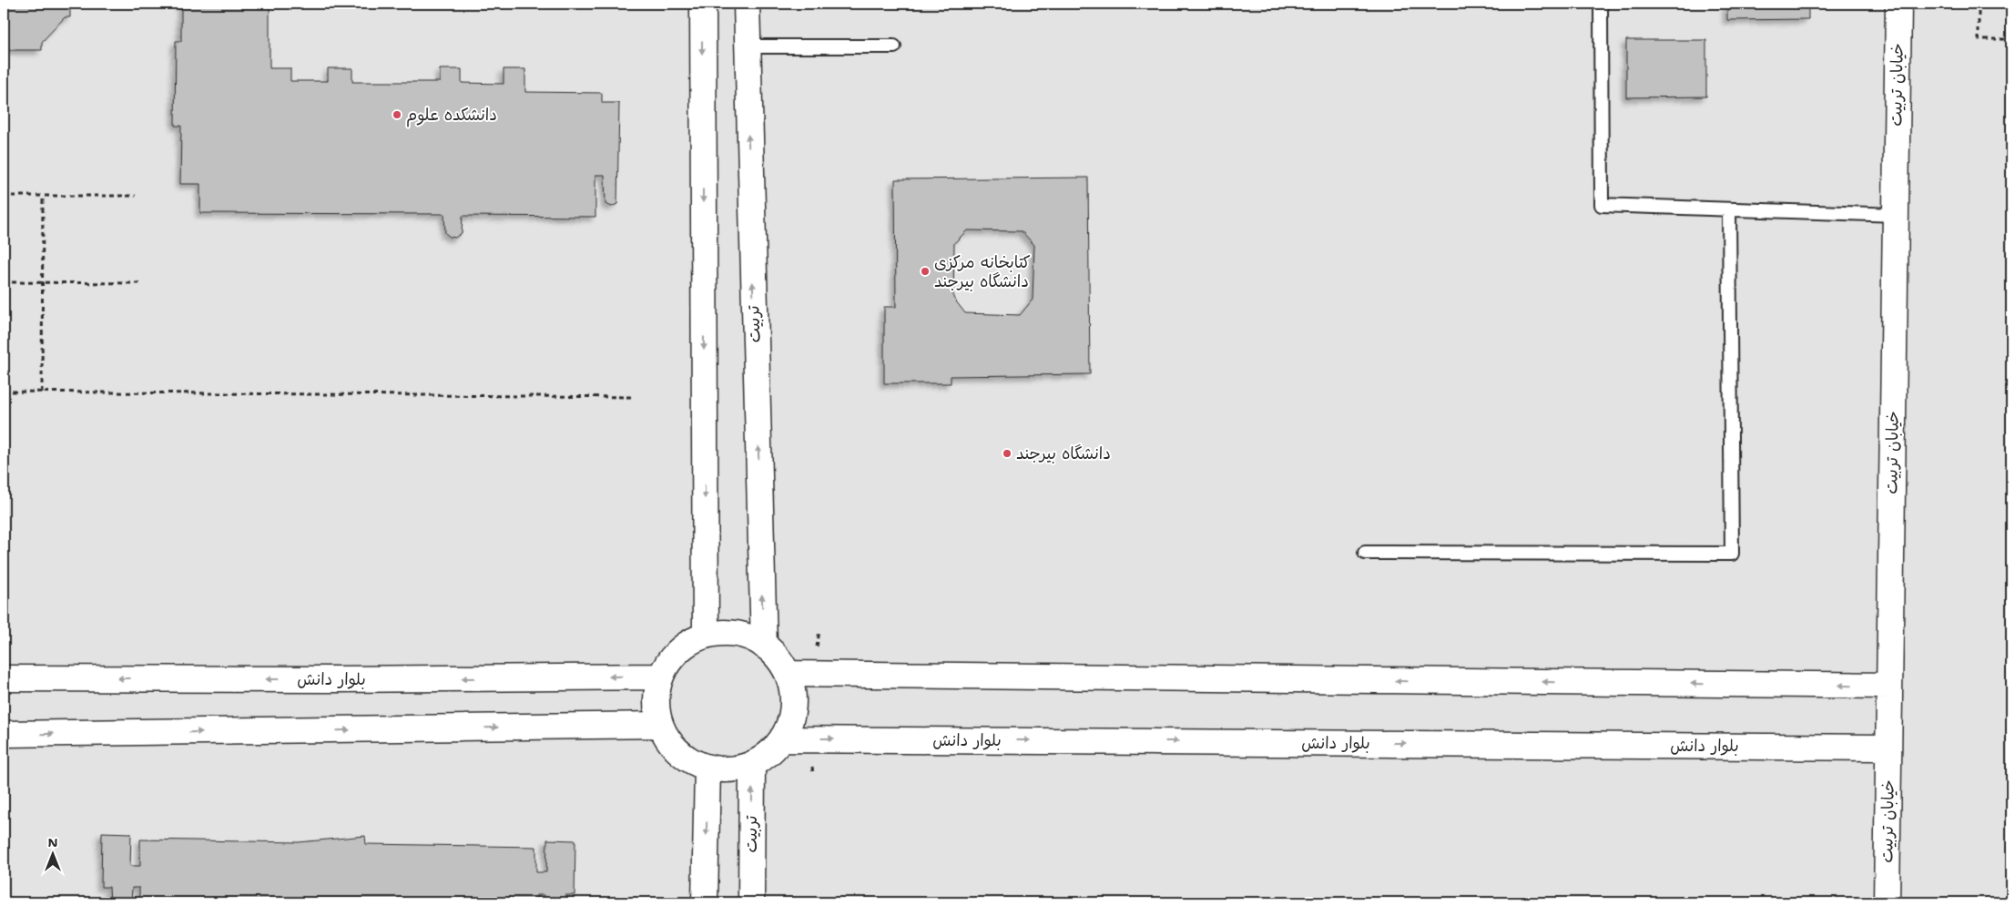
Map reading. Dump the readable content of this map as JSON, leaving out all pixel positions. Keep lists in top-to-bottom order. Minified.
{"streets":{"street":["خیابان تربیت","تربیت","بلوار دانش"]},"crossings":[["خیابان تربیت","بلوار دانش"],["تربیت","بلوار دانش"]],"places":["دانشکده علوم","کتابخانه مرکزی دانشگاه بیرجند","دانشگاه بیرجند"],"north":"top"}
